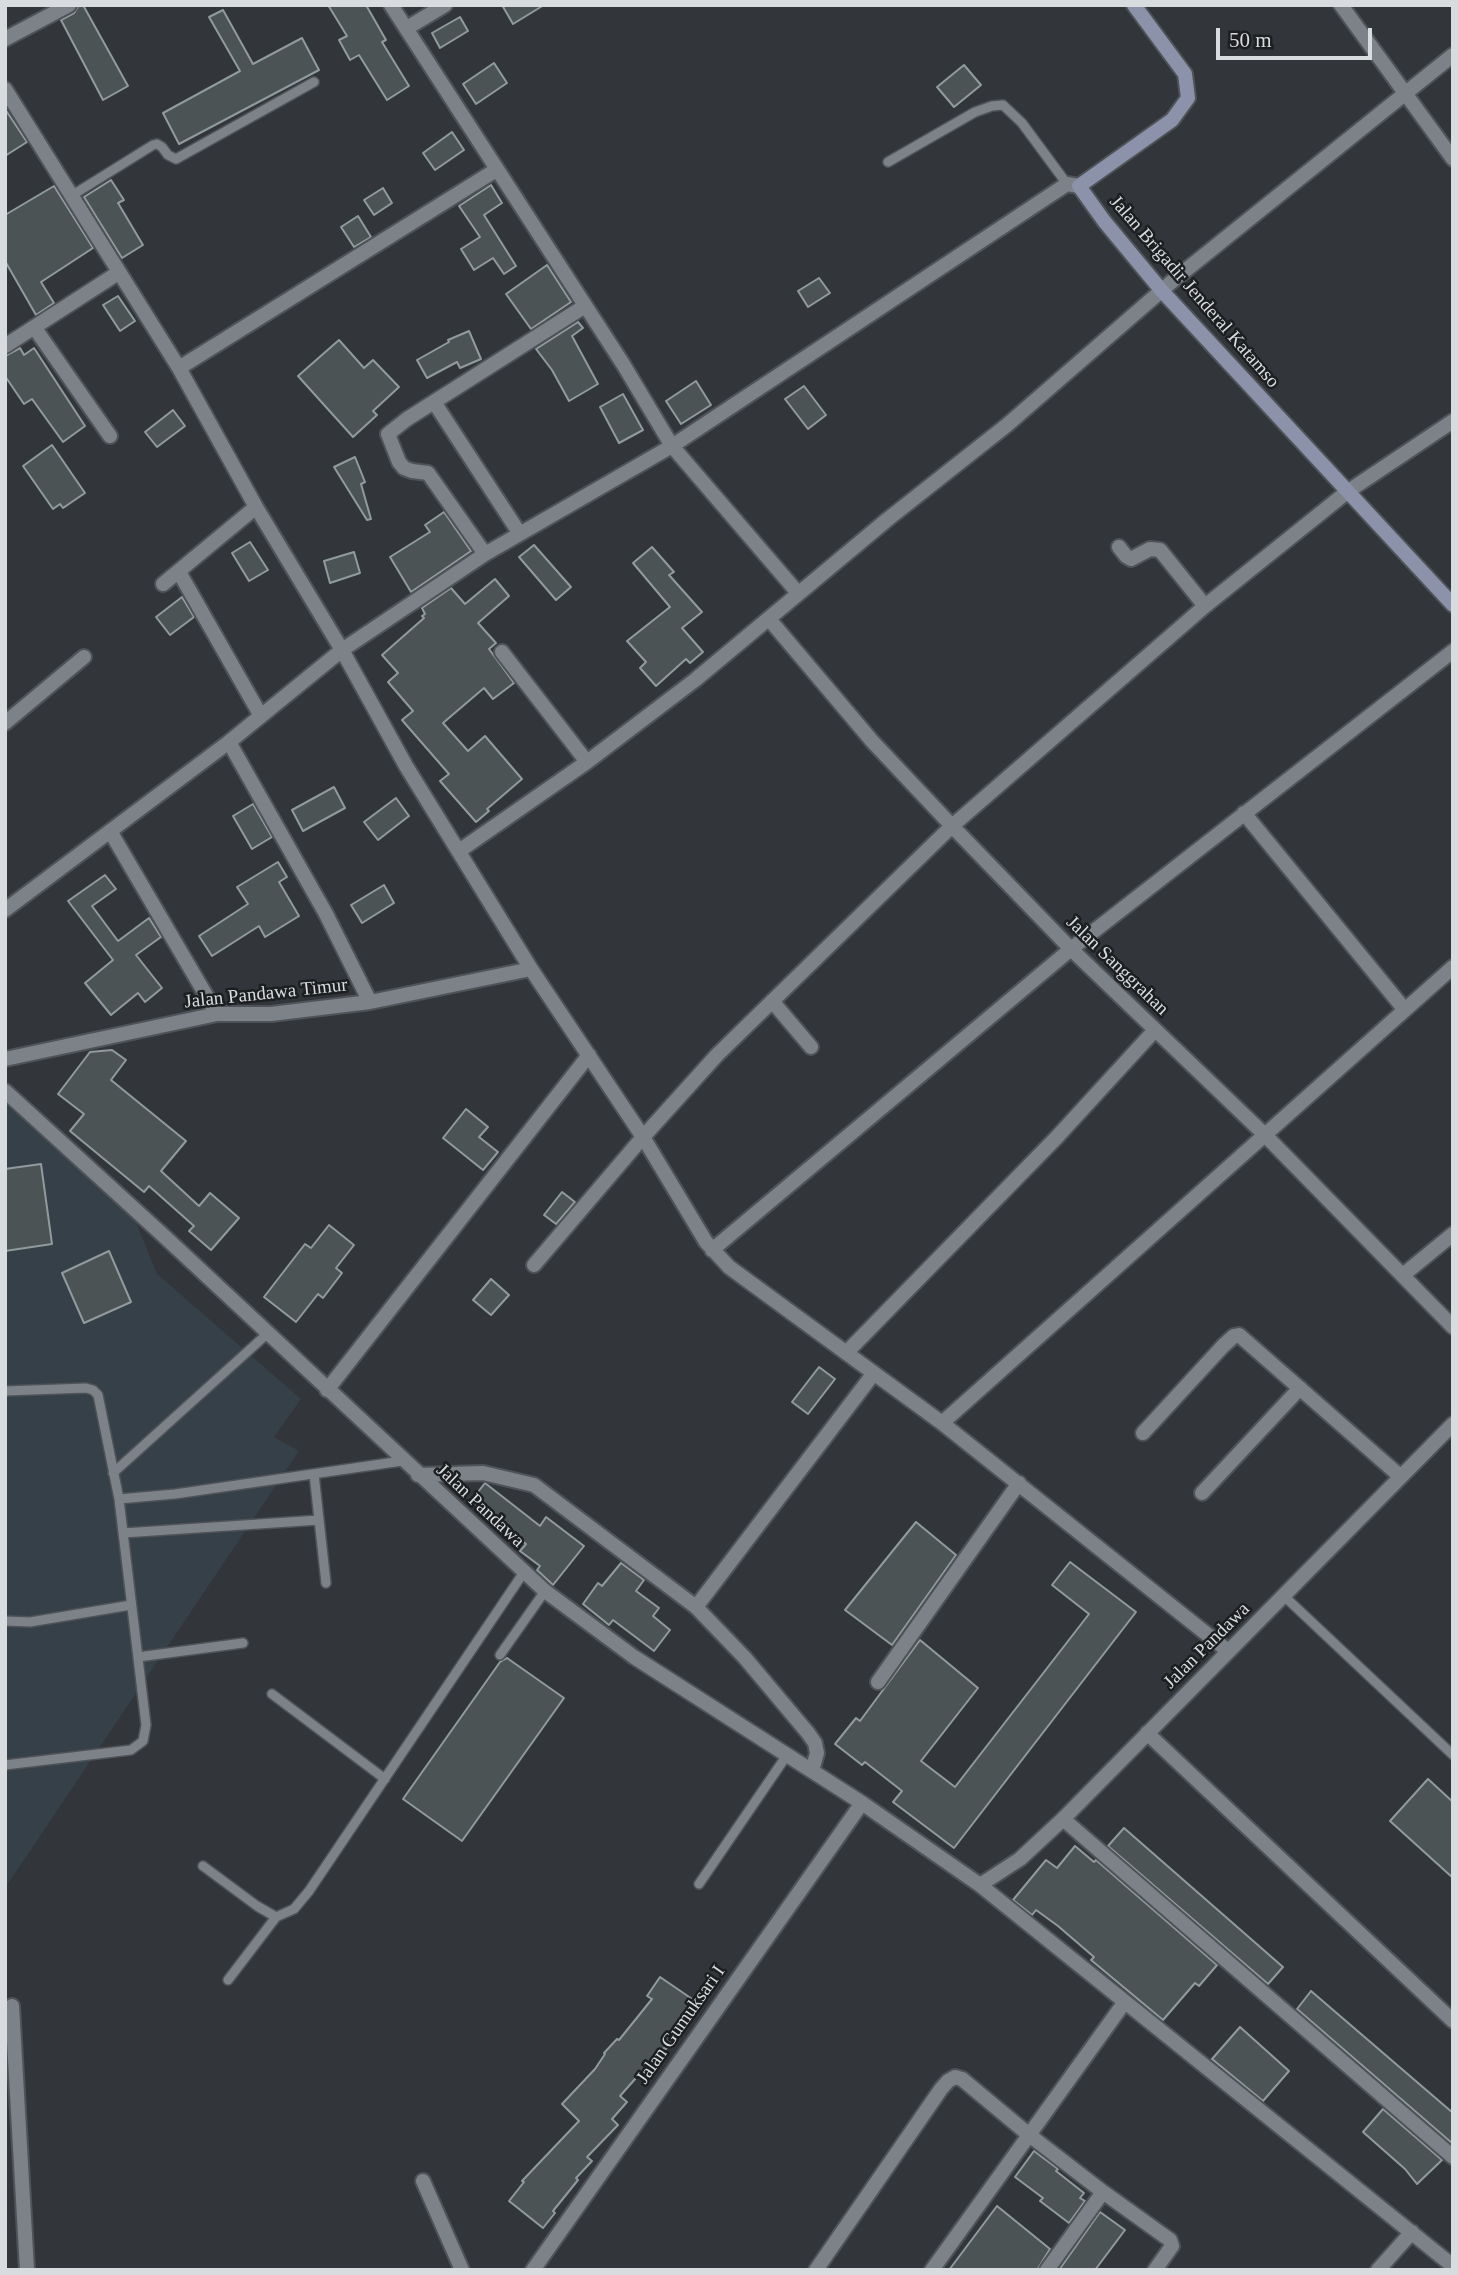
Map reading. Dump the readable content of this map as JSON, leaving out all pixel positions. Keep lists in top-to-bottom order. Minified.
{"streets":{"main road":["Jalan Brigadir Jenderal Katamso"],"street":["Jalan Sanggrahan","Jalan Pandawa Timur","Jalan Pandawa","Jalan Gumuksari I"]},"crossings":[["Jalan Pandawa","Jalan Gumuksari I"]],"scale_bar":"50 m"}
